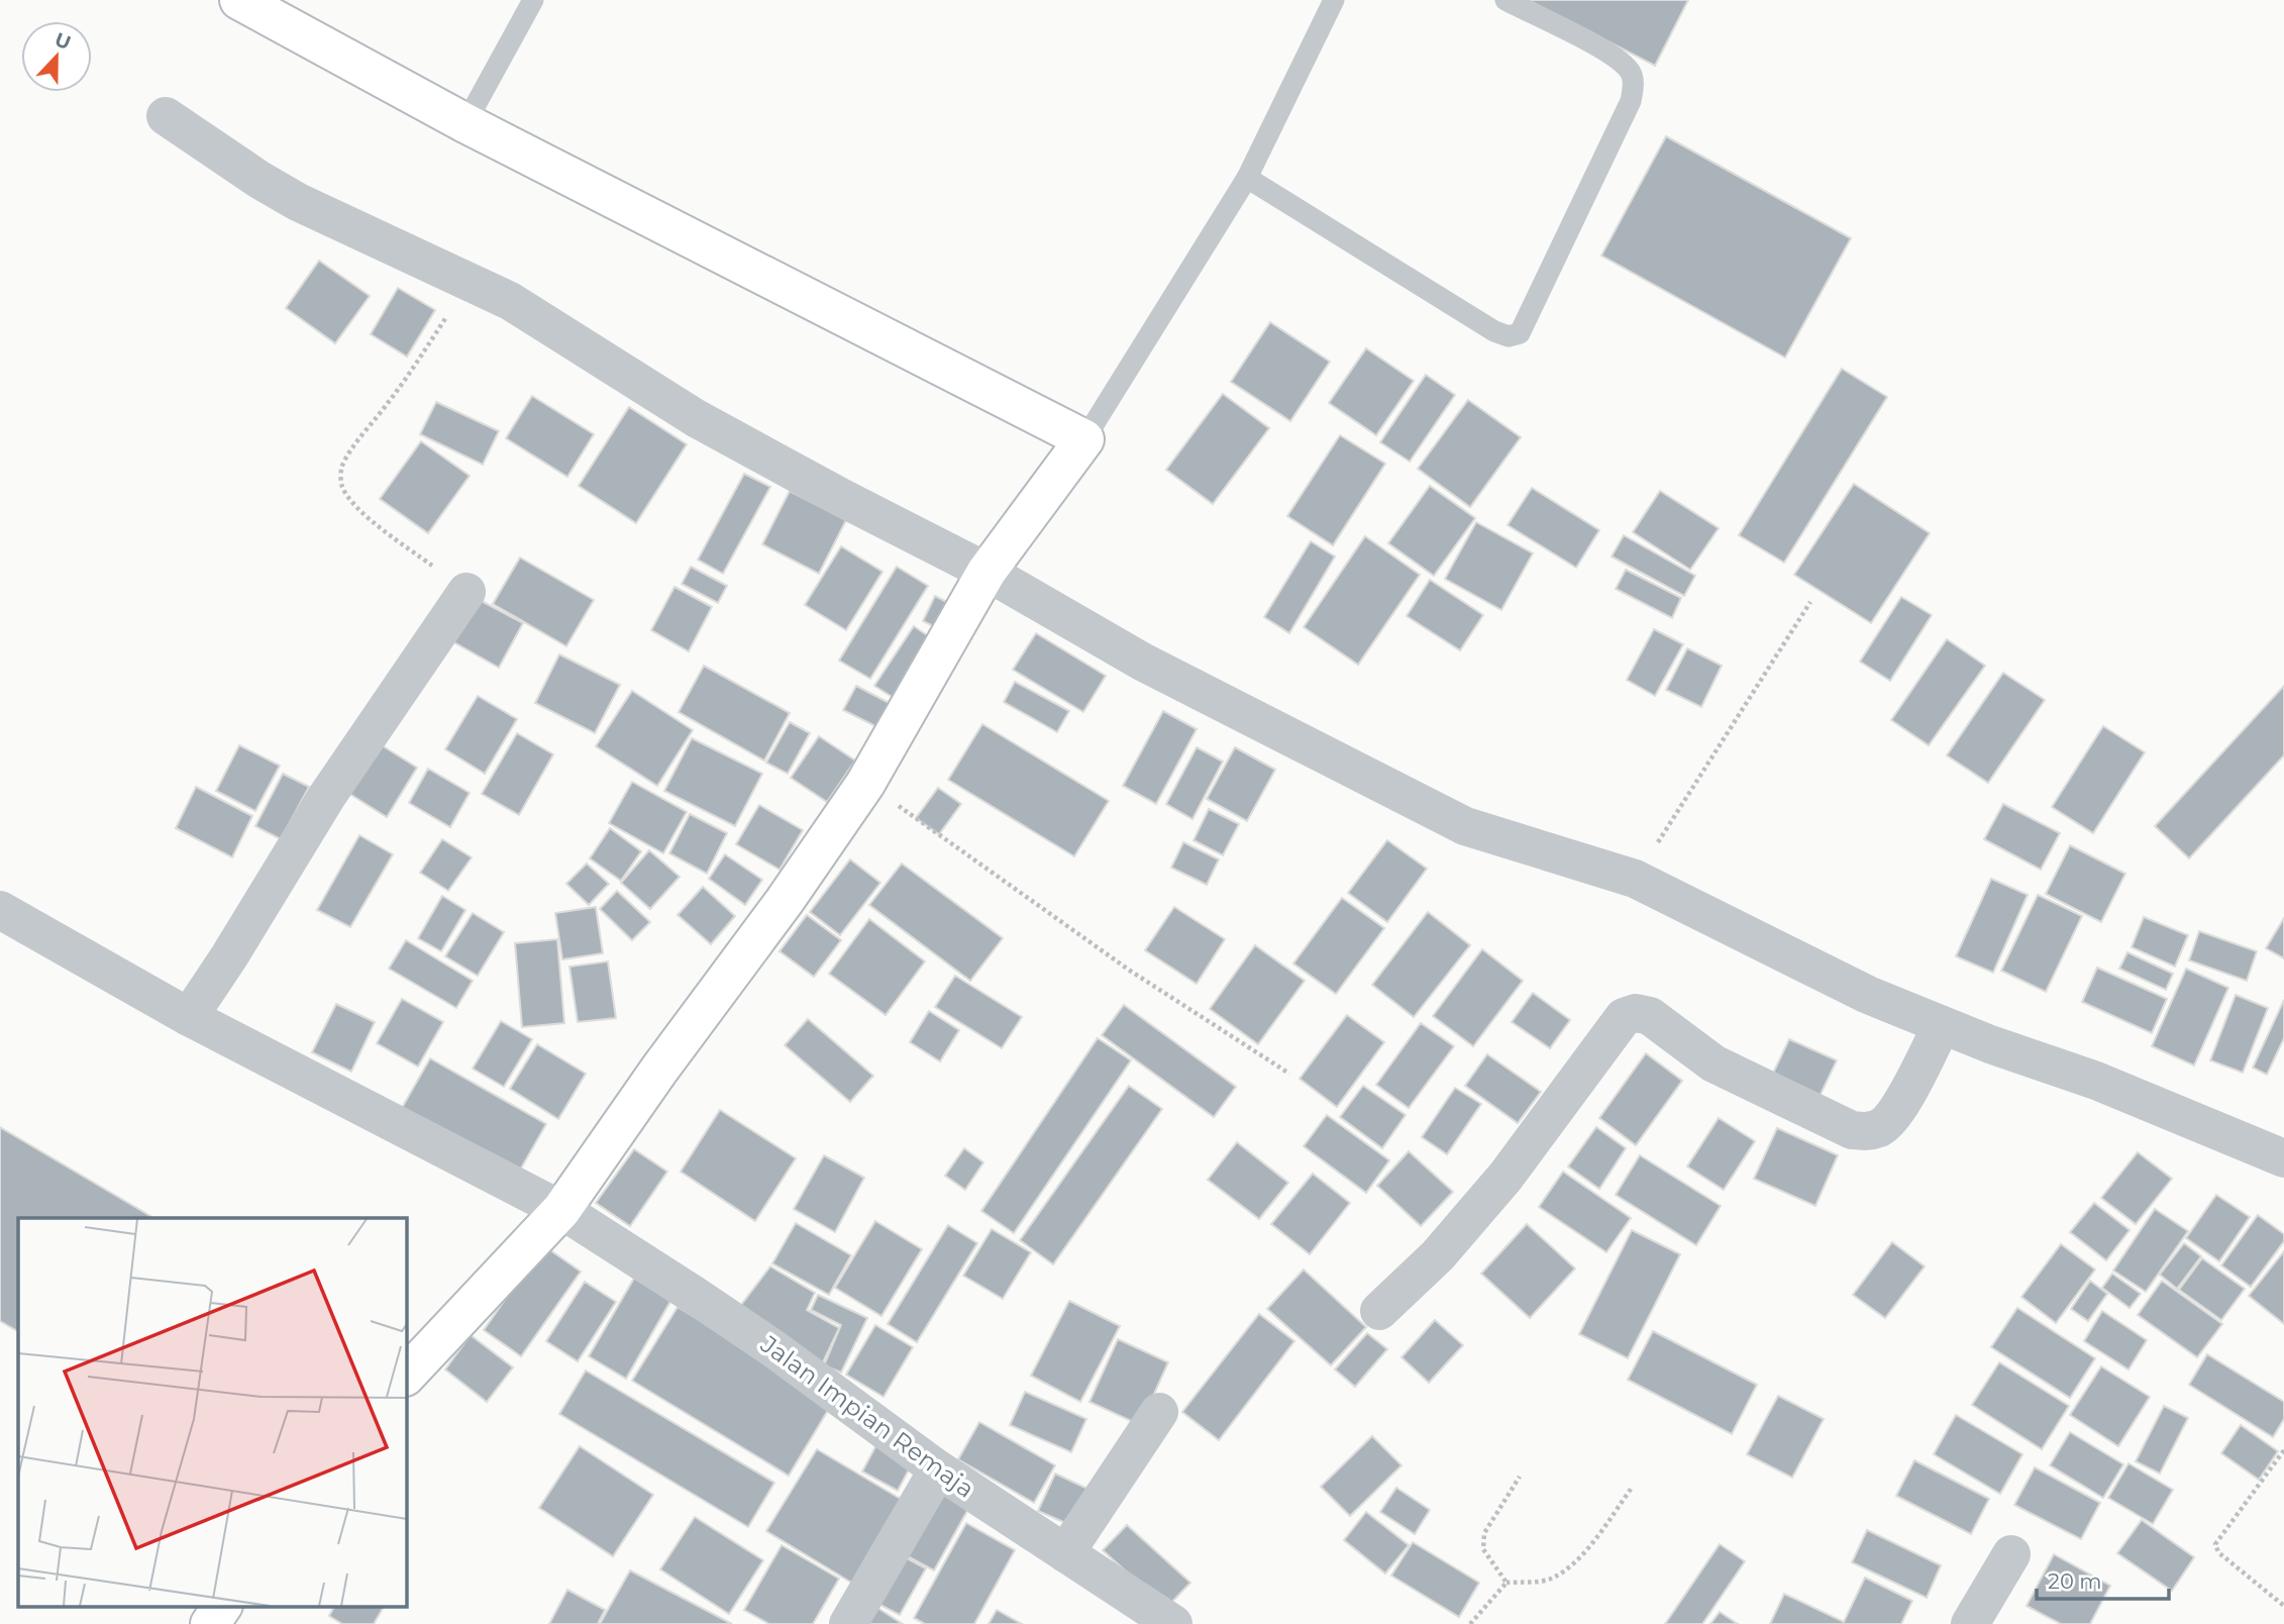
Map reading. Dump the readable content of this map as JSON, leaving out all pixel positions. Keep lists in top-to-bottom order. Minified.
{"streets":{"street":["Jalan Impian Remaja"]},"scale_bar":"20 m","north":"top"}
